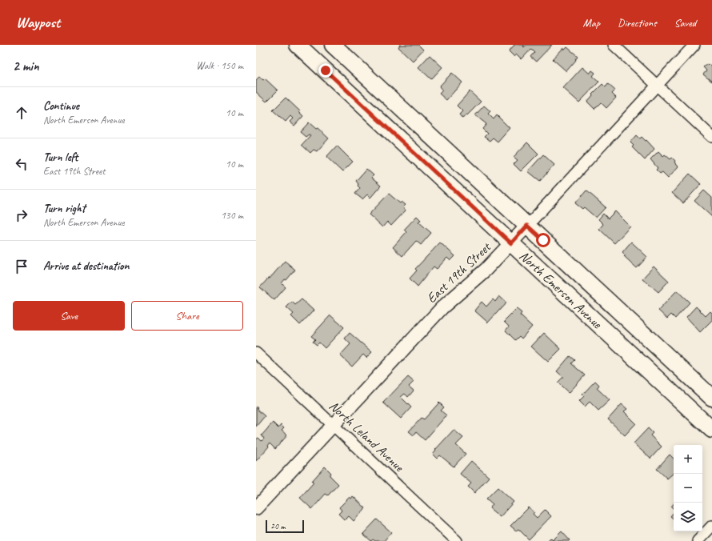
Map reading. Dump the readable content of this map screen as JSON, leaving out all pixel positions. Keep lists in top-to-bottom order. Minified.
{"streets":{"main road":["North Emerson Avenue"],"street":["East 19th Street","North Leland Avenue"]},"crossings":[["East 19th Street","North Emerson Avenue"],["East 19th Street","North Leland Avenue"]],"scale_bar":"20 m","page":{"header":"Waypost","nav":["Map","Directions","Saved"],"heading":["2 min","Walk · 150 m"],"list":[["Continue","North Emerson Avenue","10 m"],["Turn left","East 19th Street","10 m"],["Turn right","North Emerson Avenue","130 m"],"Arrive at destination"],"buttons":["Save","Share"],"map_buttons":["+","−"],"scale":"20 m"}}
